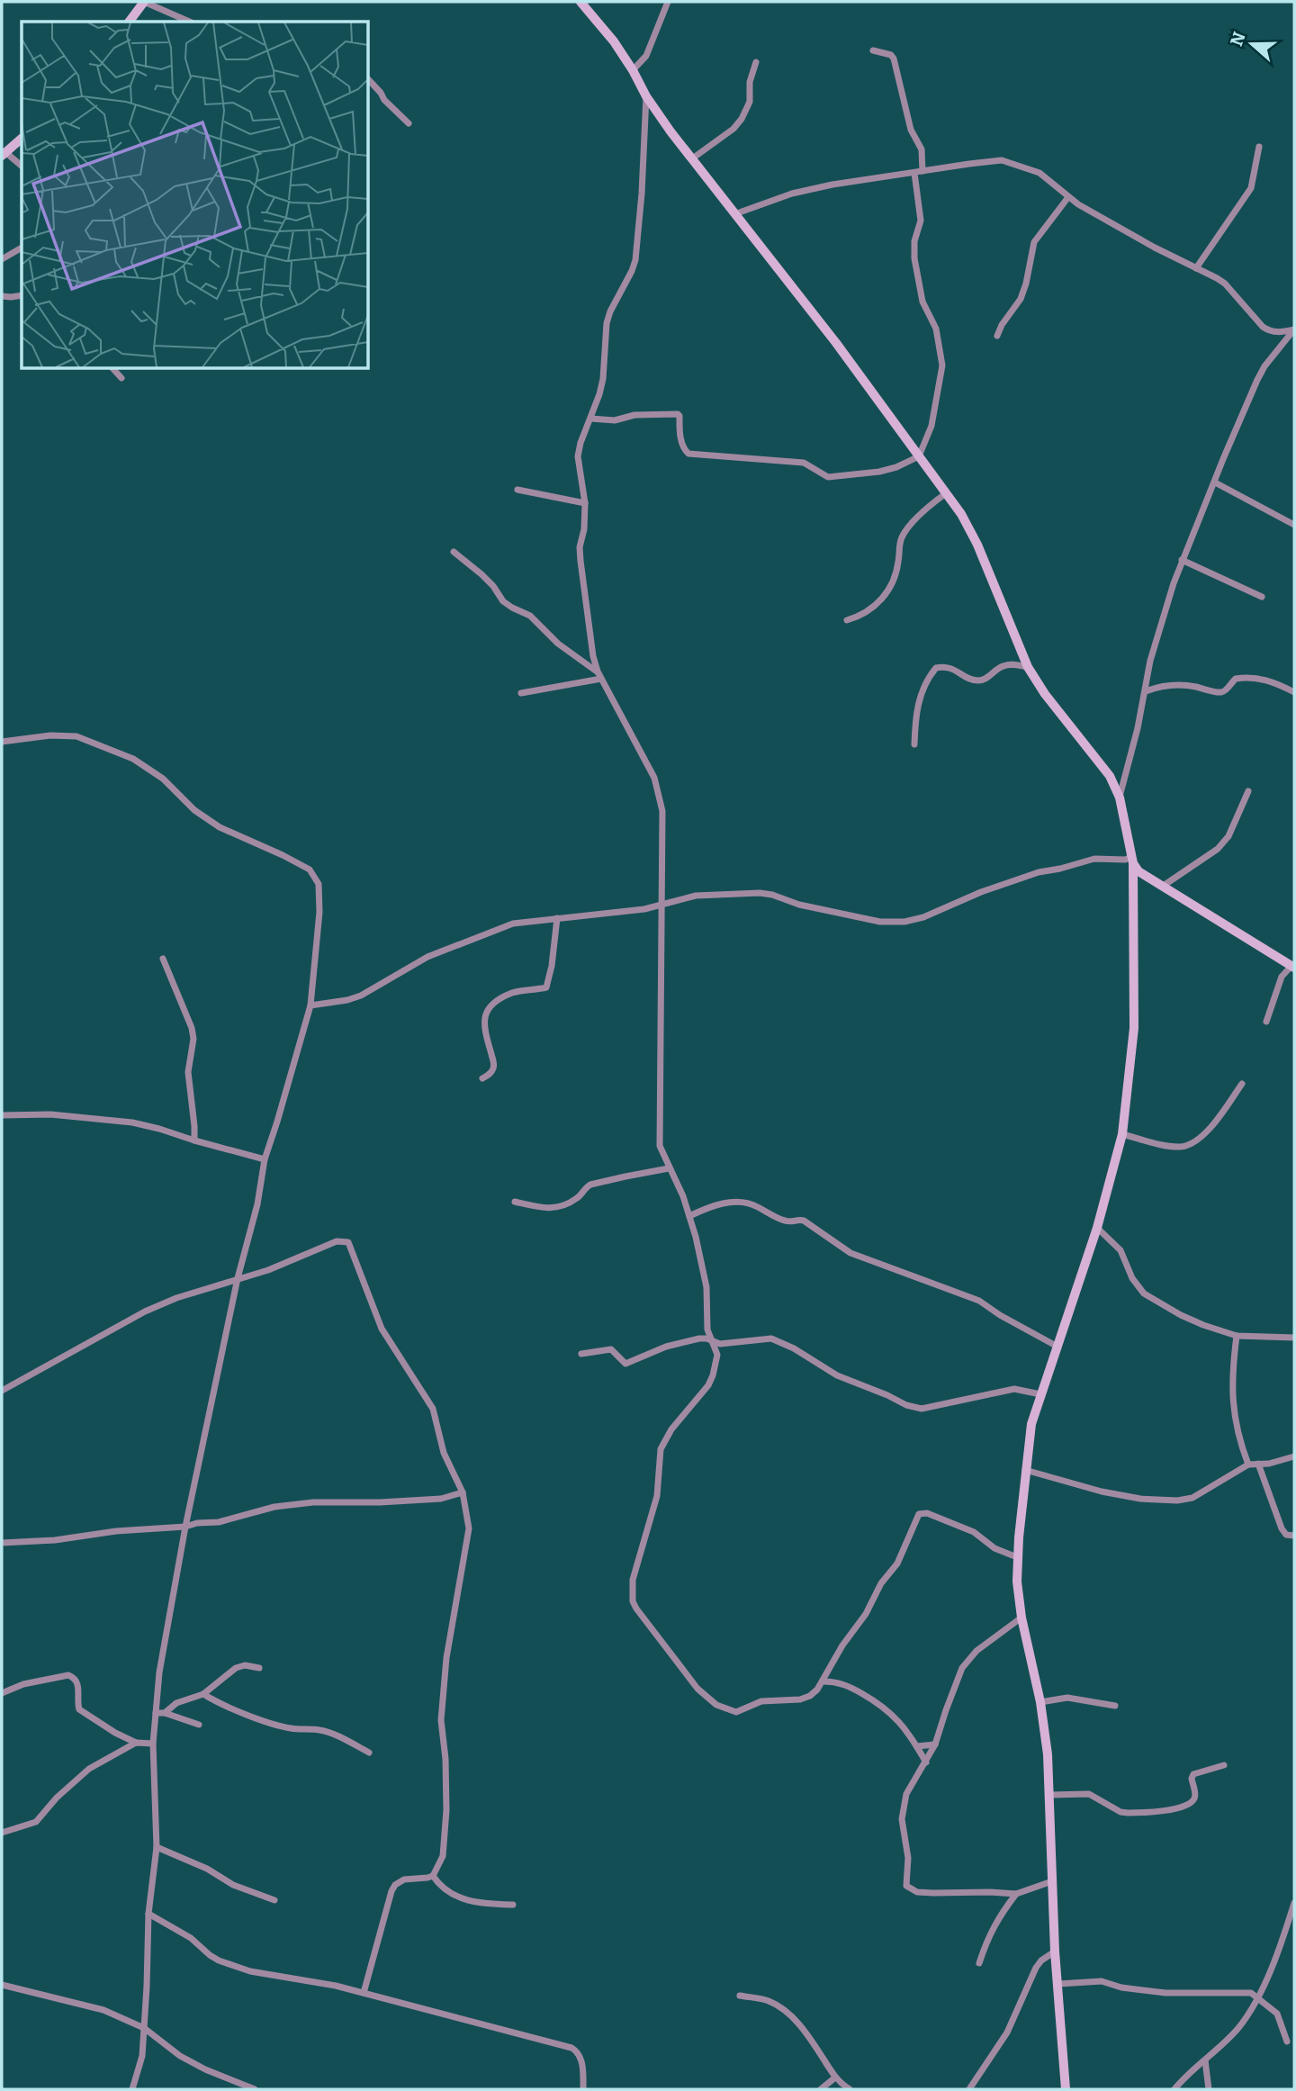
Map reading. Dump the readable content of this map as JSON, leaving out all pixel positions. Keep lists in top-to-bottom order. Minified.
{"north":"left"}
